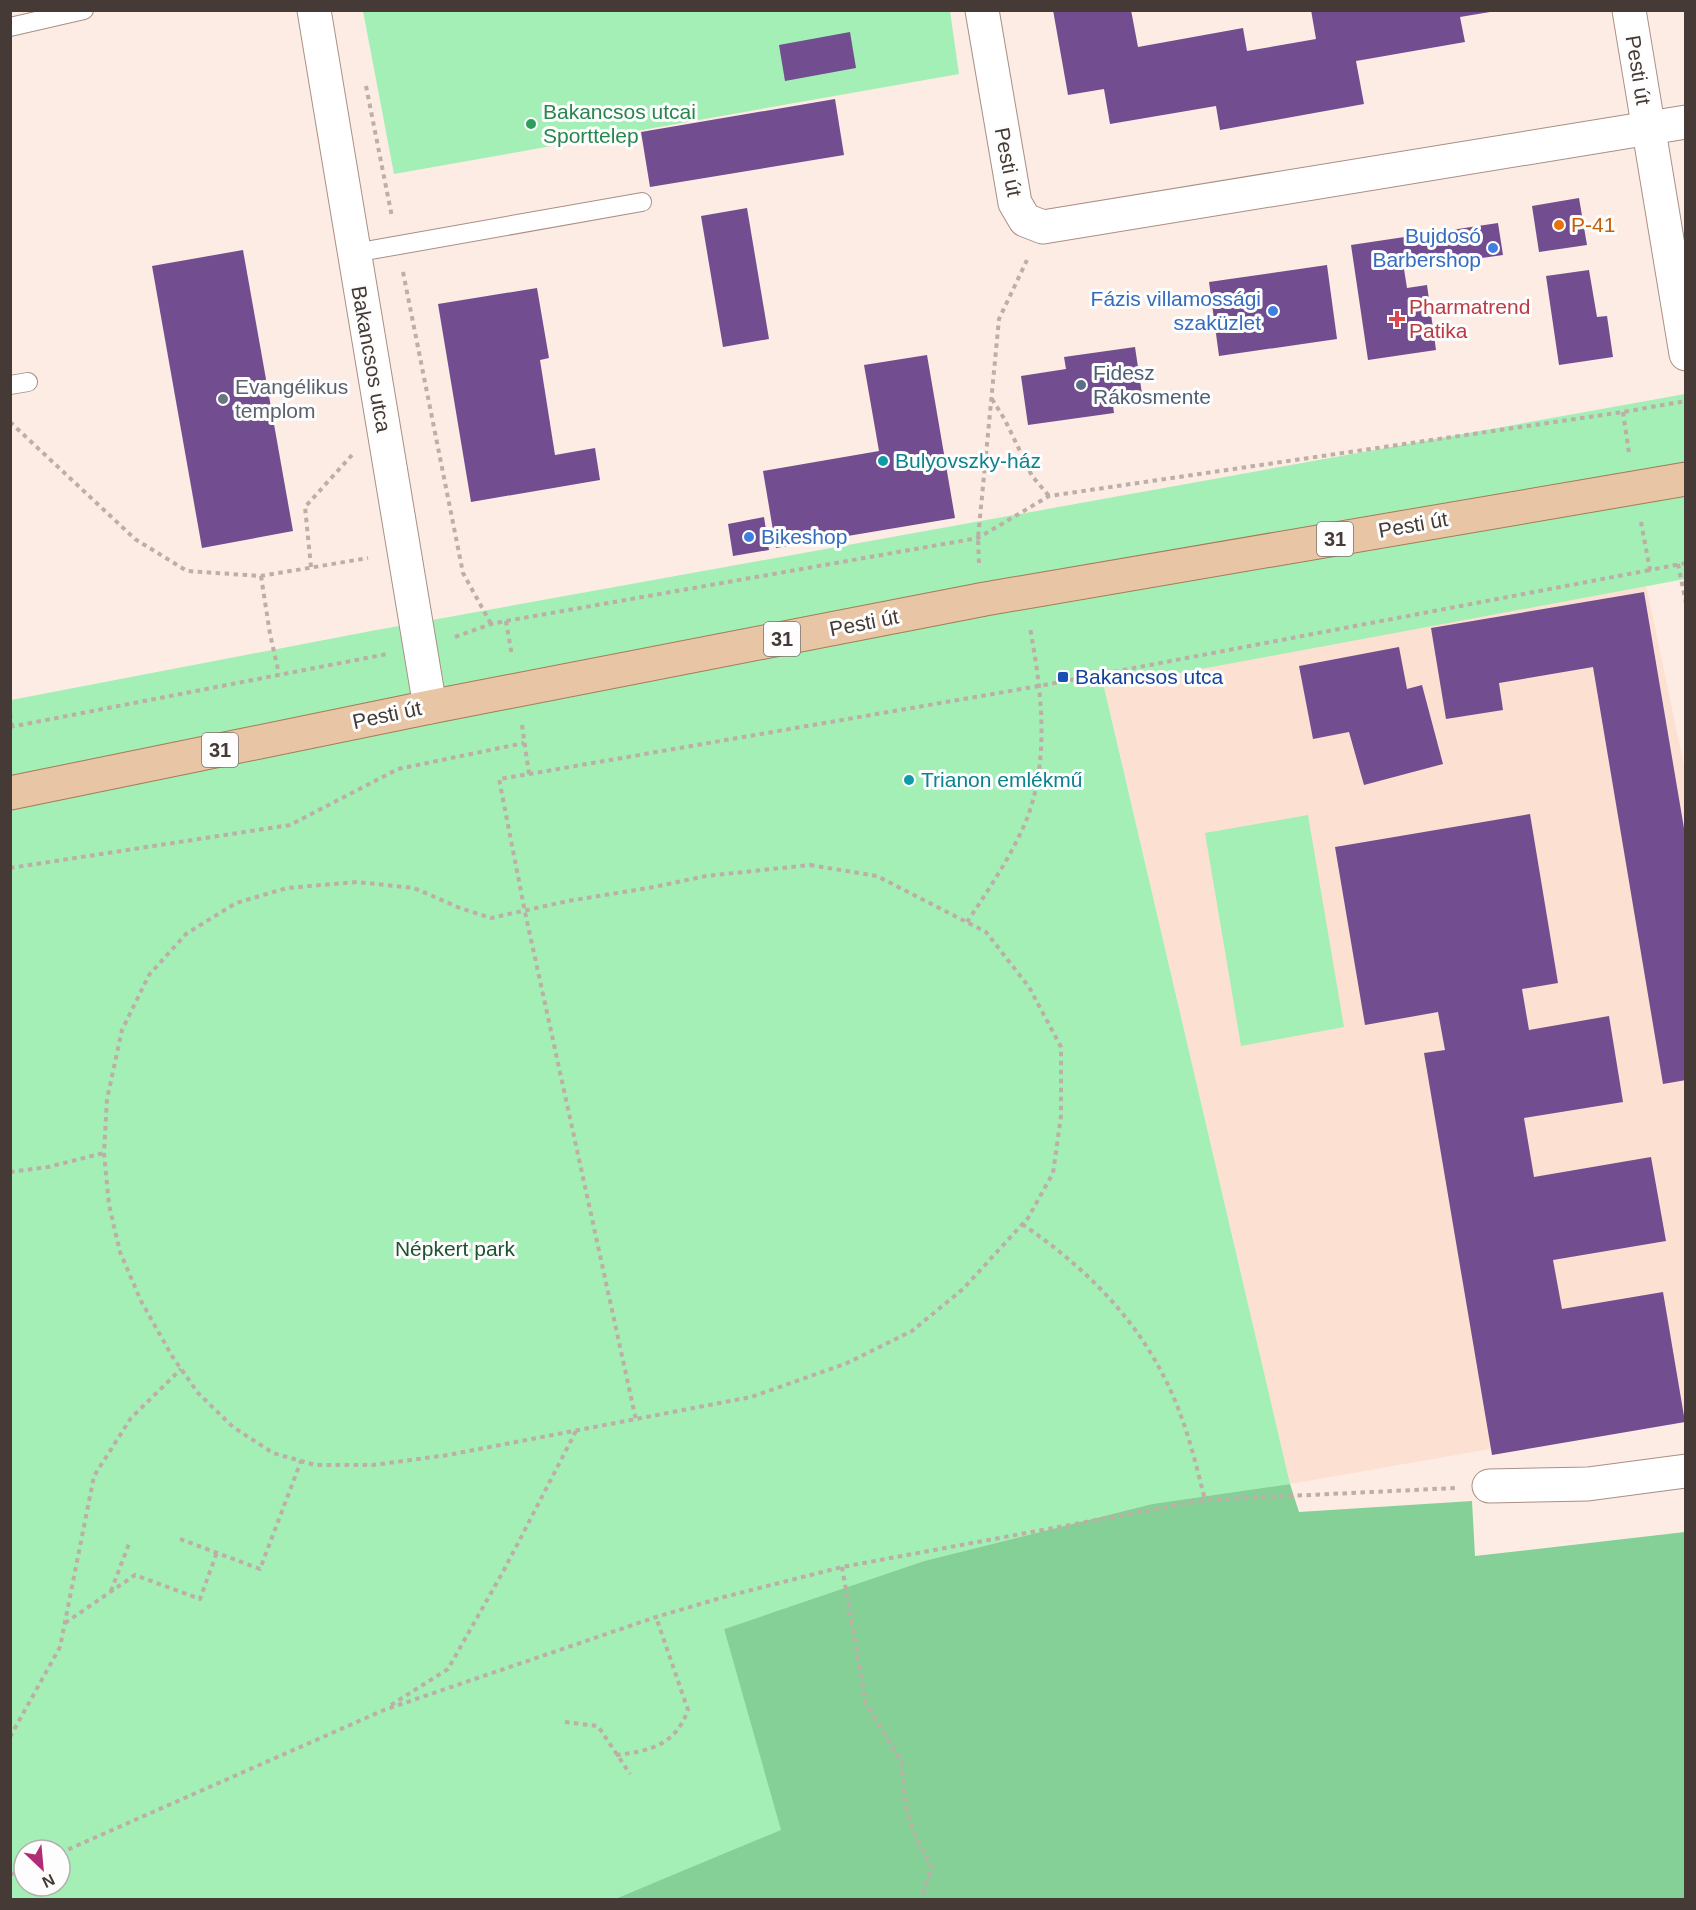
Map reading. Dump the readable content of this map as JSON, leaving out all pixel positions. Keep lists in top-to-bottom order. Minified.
{"streets":{"main road":["Pesti út","31"],"street":["Bakancsos utca"]},"crossings":[["Pesti út","Bakancsos utca"]],"parks":["Népkert park"],"places":{"other":["Bakancsos utcai Sporttelep","P-41","Bujdosó Barbershop","Fázis villamossági szaküzlet","Fidesz Rákosmente","Evangélikus templom","Bulyovszky-ház","Bikeshop","Trianon emlékmű"],"health":["Pharmatrend Patika"],"transit":["Bakancsos utca"]},"north":"bottom right"}
